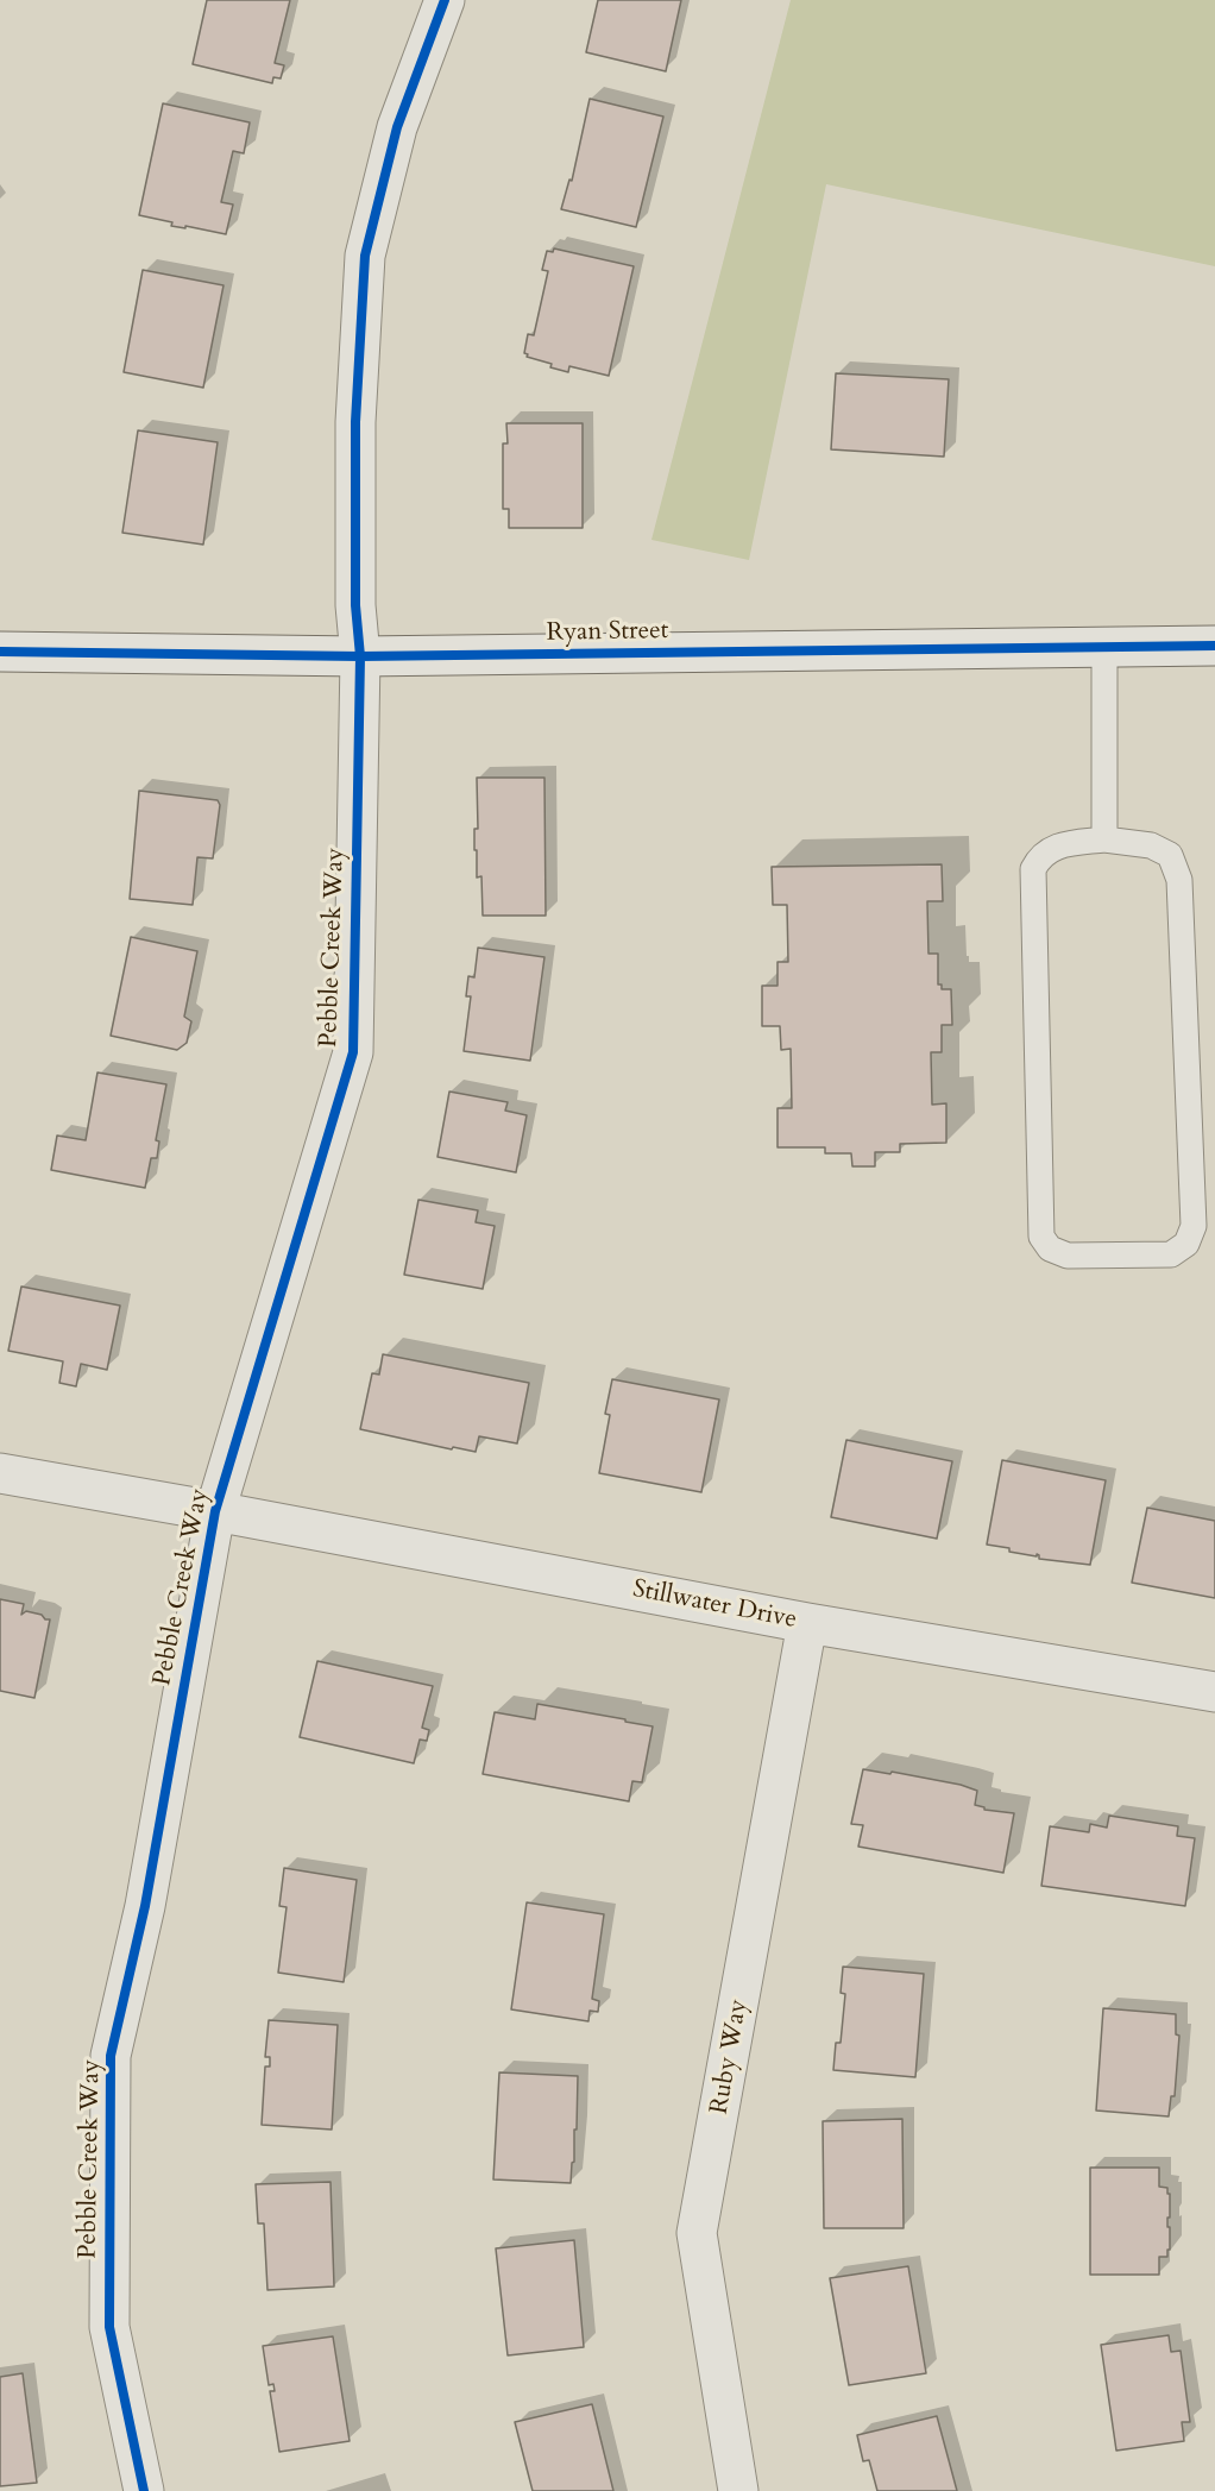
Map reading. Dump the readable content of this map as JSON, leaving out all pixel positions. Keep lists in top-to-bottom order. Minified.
{"streets":{"street":["Ryan Street","Pebble Creek Way","Stillwater Drive","Ruby Way"]},"crossings":[["Ryan Street","Pebble Creek Way"],["Pebble Creek Way","Stillwater Drive"],["Stillwater Drive","Ruby Way"]]}
